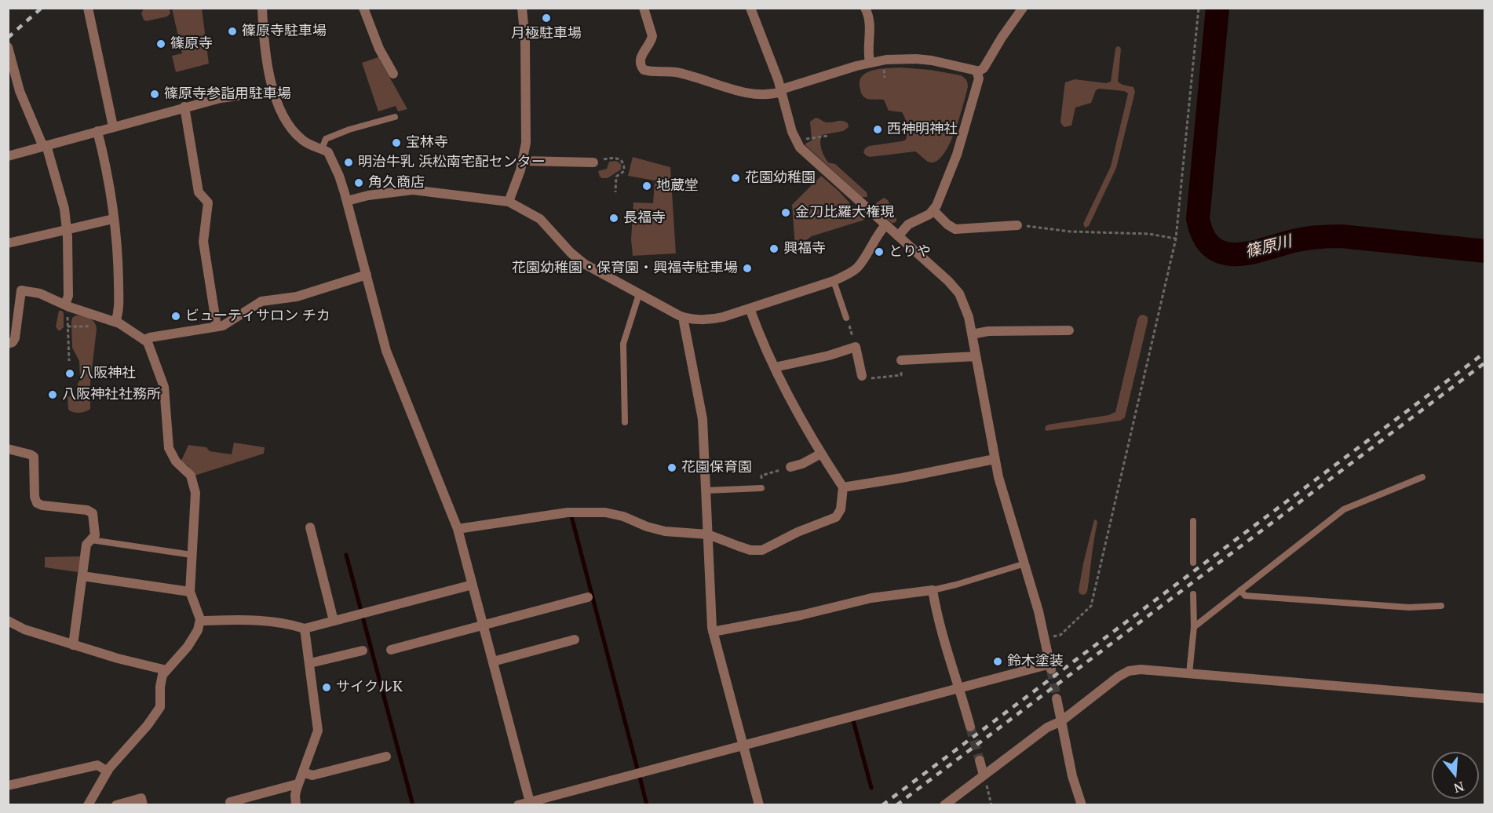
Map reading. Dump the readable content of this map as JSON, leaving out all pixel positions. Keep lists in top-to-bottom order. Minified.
{"water":["篠原川"],"places":["月極駐車場","篠原寺駐車場","篠原寺","篠原寺参詣用駐車場","西神明神社","宝林寺","明治牛乳 浜松南宅配センター","花園幼稚園","角久商店","地蔵堂","金刀比羅大権現","長福寺","興福寺","とりや","花園幼稚園・保育園・興福寺駐車場","ビューティサロン チカ","八阪神社","八阪神社社務所","花園保育園","鈴木塗装","サイクルK"],"north":"bottom"}
